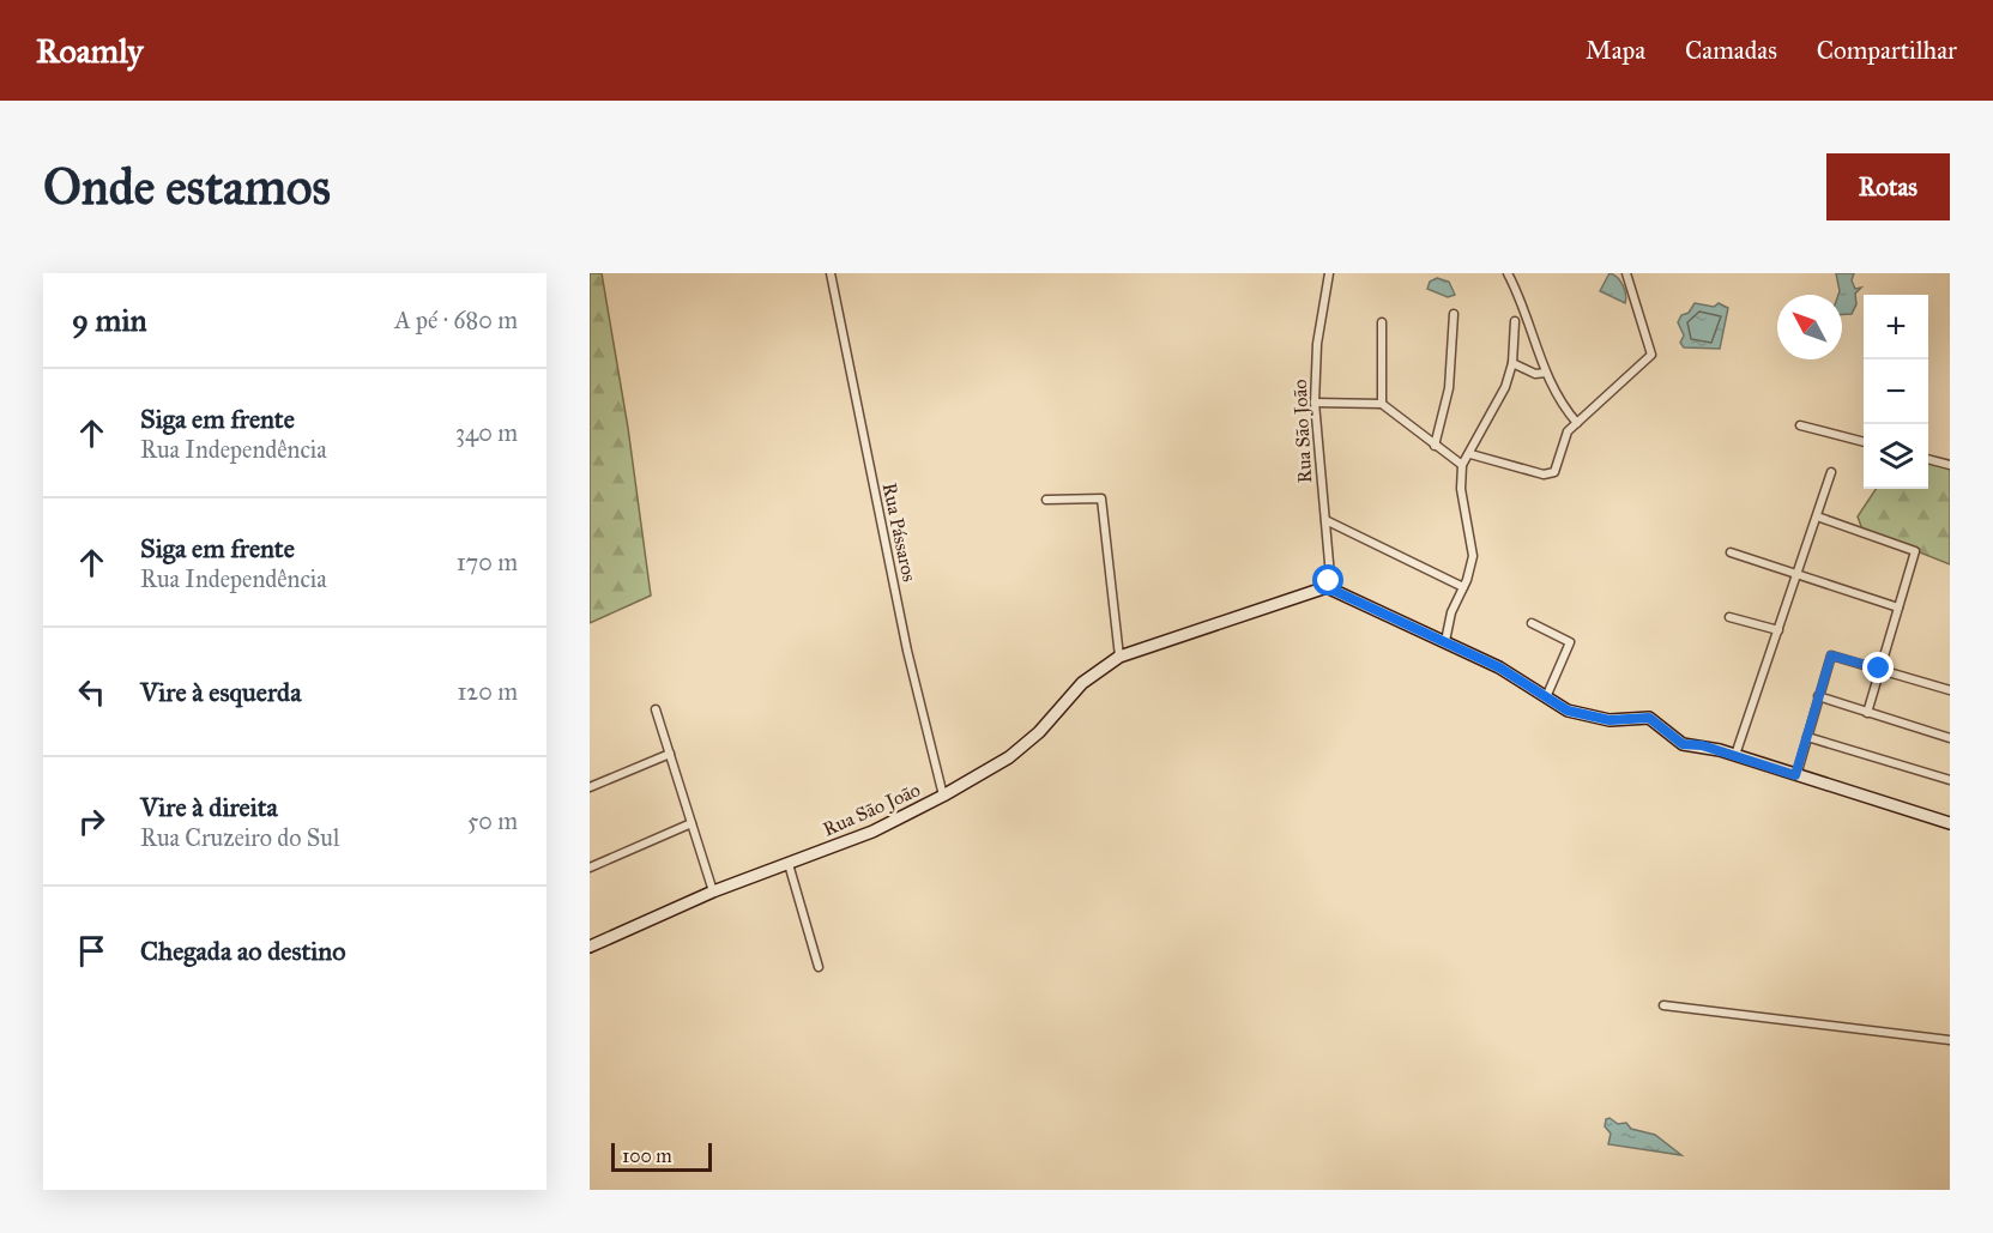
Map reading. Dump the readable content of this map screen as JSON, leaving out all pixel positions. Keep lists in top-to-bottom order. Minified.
{"streets":{"street":["Rua São João","Rua Pássaros"]},"crossings":[["Rua São João","Rua Pássaros"]],"scale_bar":"100 m","north":"top left","page":{"header":"Roamly","nav":["Mapa","Camadas","Compartilhar"],"buttons":"Rotas","title":"Onde estamos","heading":["9 min","A pé · 680 m"],"map_buttons":["+","−"],"list":[["Siga em frente","Rua Independência","340 m"],["Siga em frente","Rua Independência","170 m"],["Vire à esquerda","120 m"],["Vire à direita","Rua Cruzeiro do Sul","50 m"],"Chegada ao destino"],"scale":"100 m"}}
